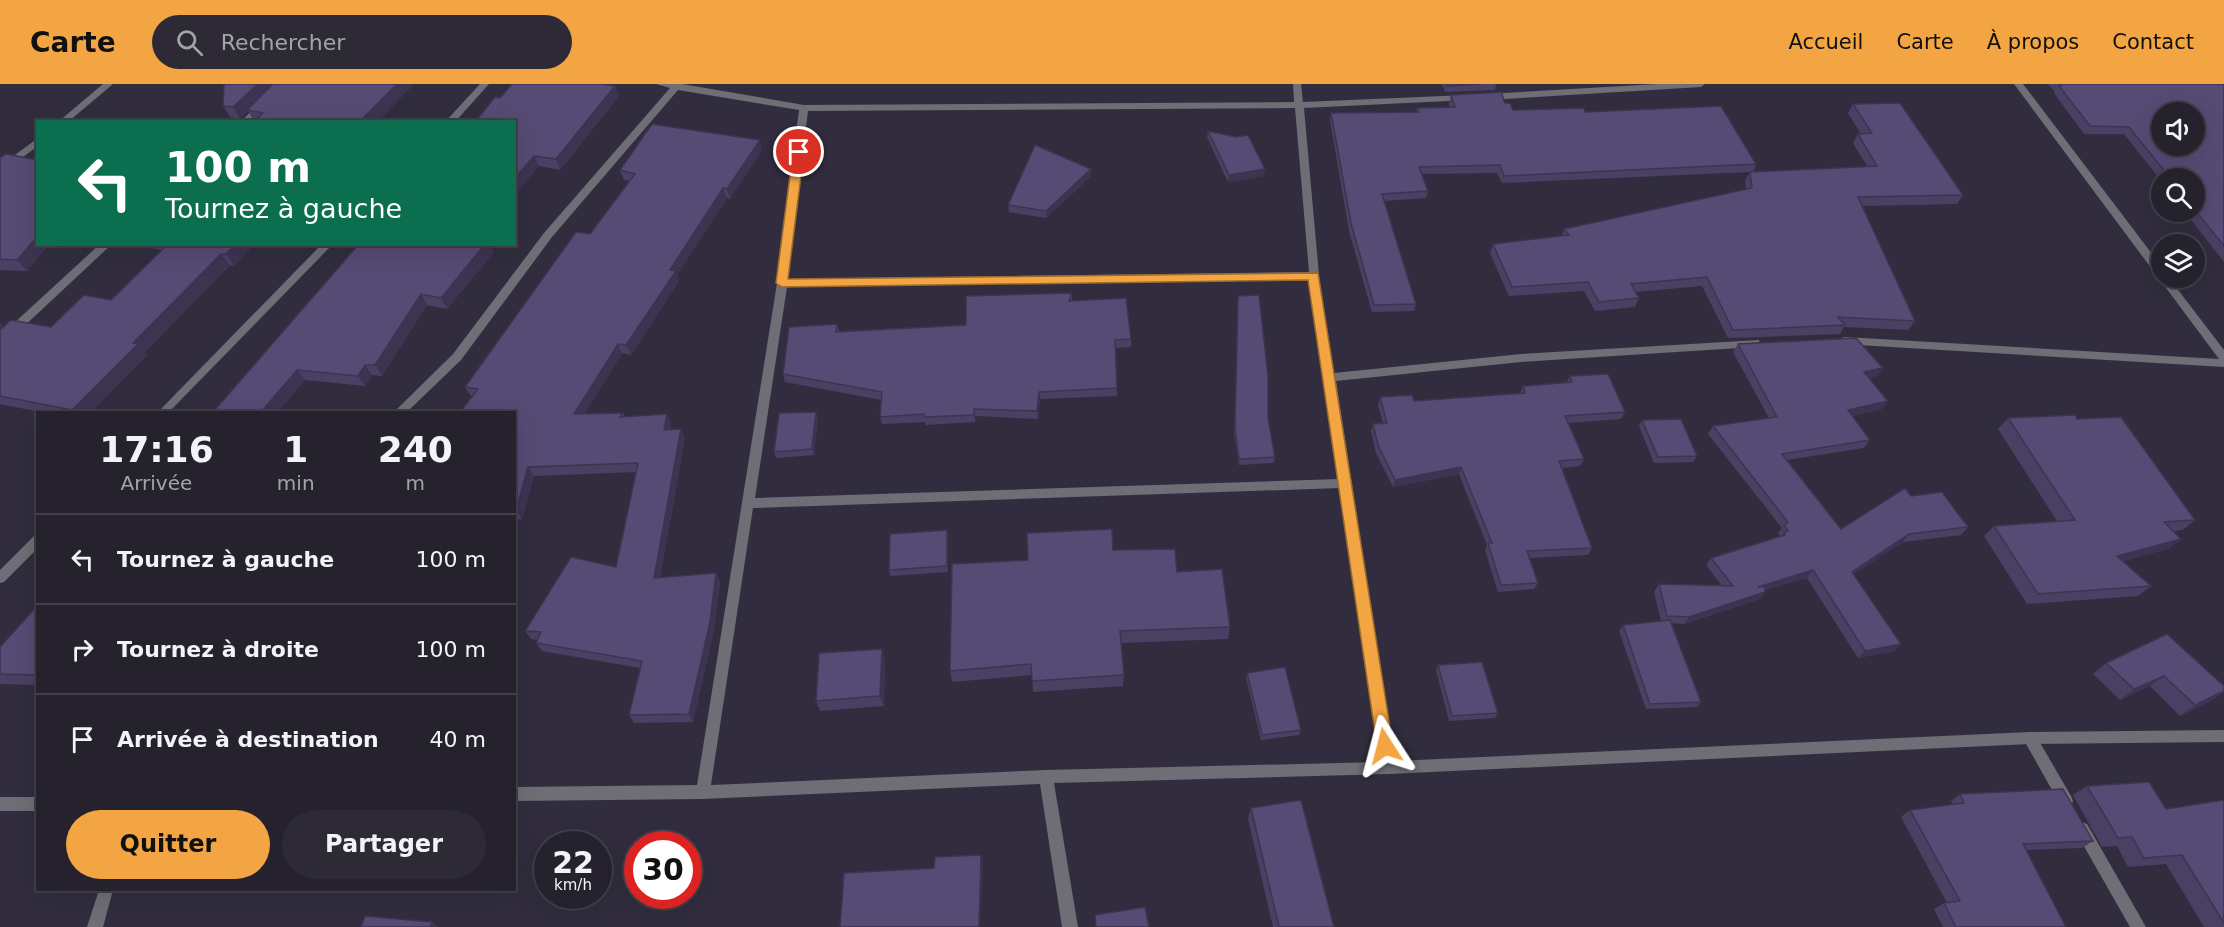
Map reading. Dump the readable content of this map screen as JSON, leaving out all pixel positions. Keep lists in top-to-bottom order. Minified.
{"page":{"header":"Carte","search":"Rechercher","nav":["Accueil","Carte","À propos","Contact"],"turn":["100 m","Tournez à gauche"],"eta":["17:16","Arrivée","1","min","240","m"],"list":[{"name":"Tournez à gauche","value":"100 m"},{"name":"Tournez à droite","value":"100 m"},{"name":"Arrivée à destination","value":"40 m"}],"buttons":["Quitter","Partager"],"speed":"22 km/h","limit":"30"}}
